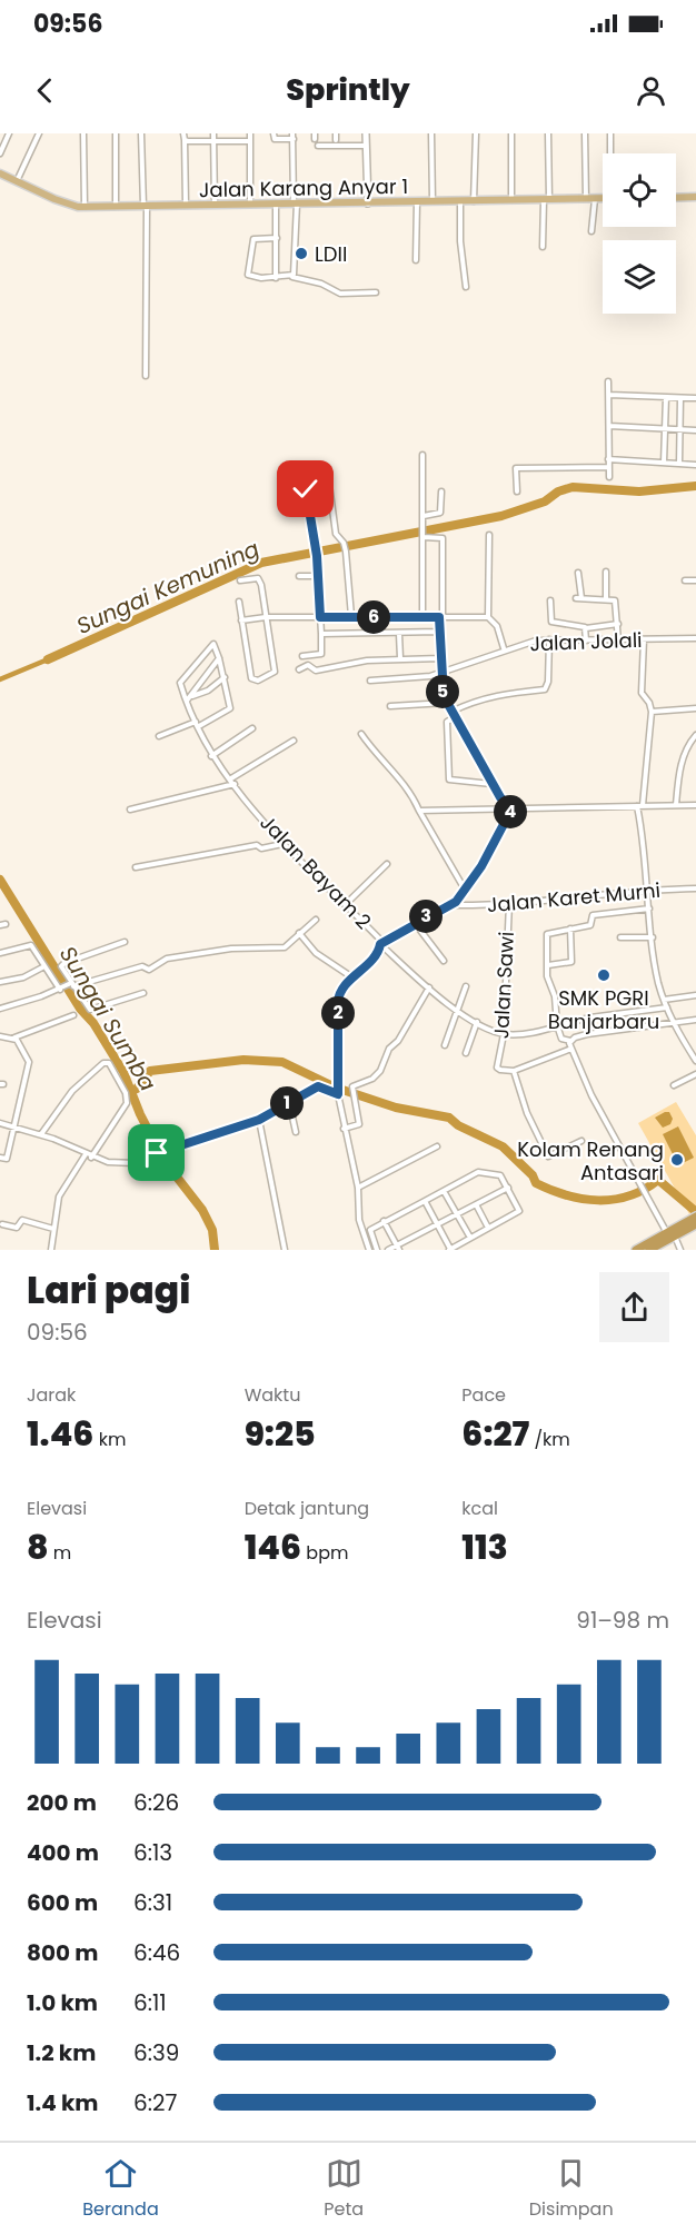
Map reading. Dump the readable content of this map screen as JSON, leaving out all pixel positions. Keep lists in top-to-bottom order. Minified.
{"streets":{"main road":["Jalan Karang Anyar 1"],"street":["Jalan Jolali","Jalan Bayam 2","Jalan Karet Murni","Jalan Sawi"]},"crossings":[["Jalan Bayam 2","Jalan Sawi"],["Jalan Karet Murni","Jalan Sawi"]],"water":["Sungai Kemuning","Sungai Sumba"],"places":["LDII","SMK PGRI Banjarbaru","Kolam Renang Antasari"],"page":{"status":"09:56","header":"Sprintly","pins":["6","5","4","3","2","1"],"heading":["Lari pagi","09:56"],"stats":[["Jarak","1.46 km"],["Waktu","9:25"],["Pace","6:27 /km"],["Elevasi","8 m"],["Detak jantung","146 bpm"],["kcal","113"]],"chart":["Elevasi","91–98 m"],"list":[{"name":"200 m","note":"6:26"},{"name":"400 m","note":"6:13"},{"name":"600 m","note":"6:31"},{"name":"800 m","note":"6:46"},{"name":"1.0 km","note":"6:11"},{"name":"1.2 km","note":"6:39"},{"name":"1.4 km","note":"6:27"}],"tabs":["Beranda","Peta","Disimpan"]}}
